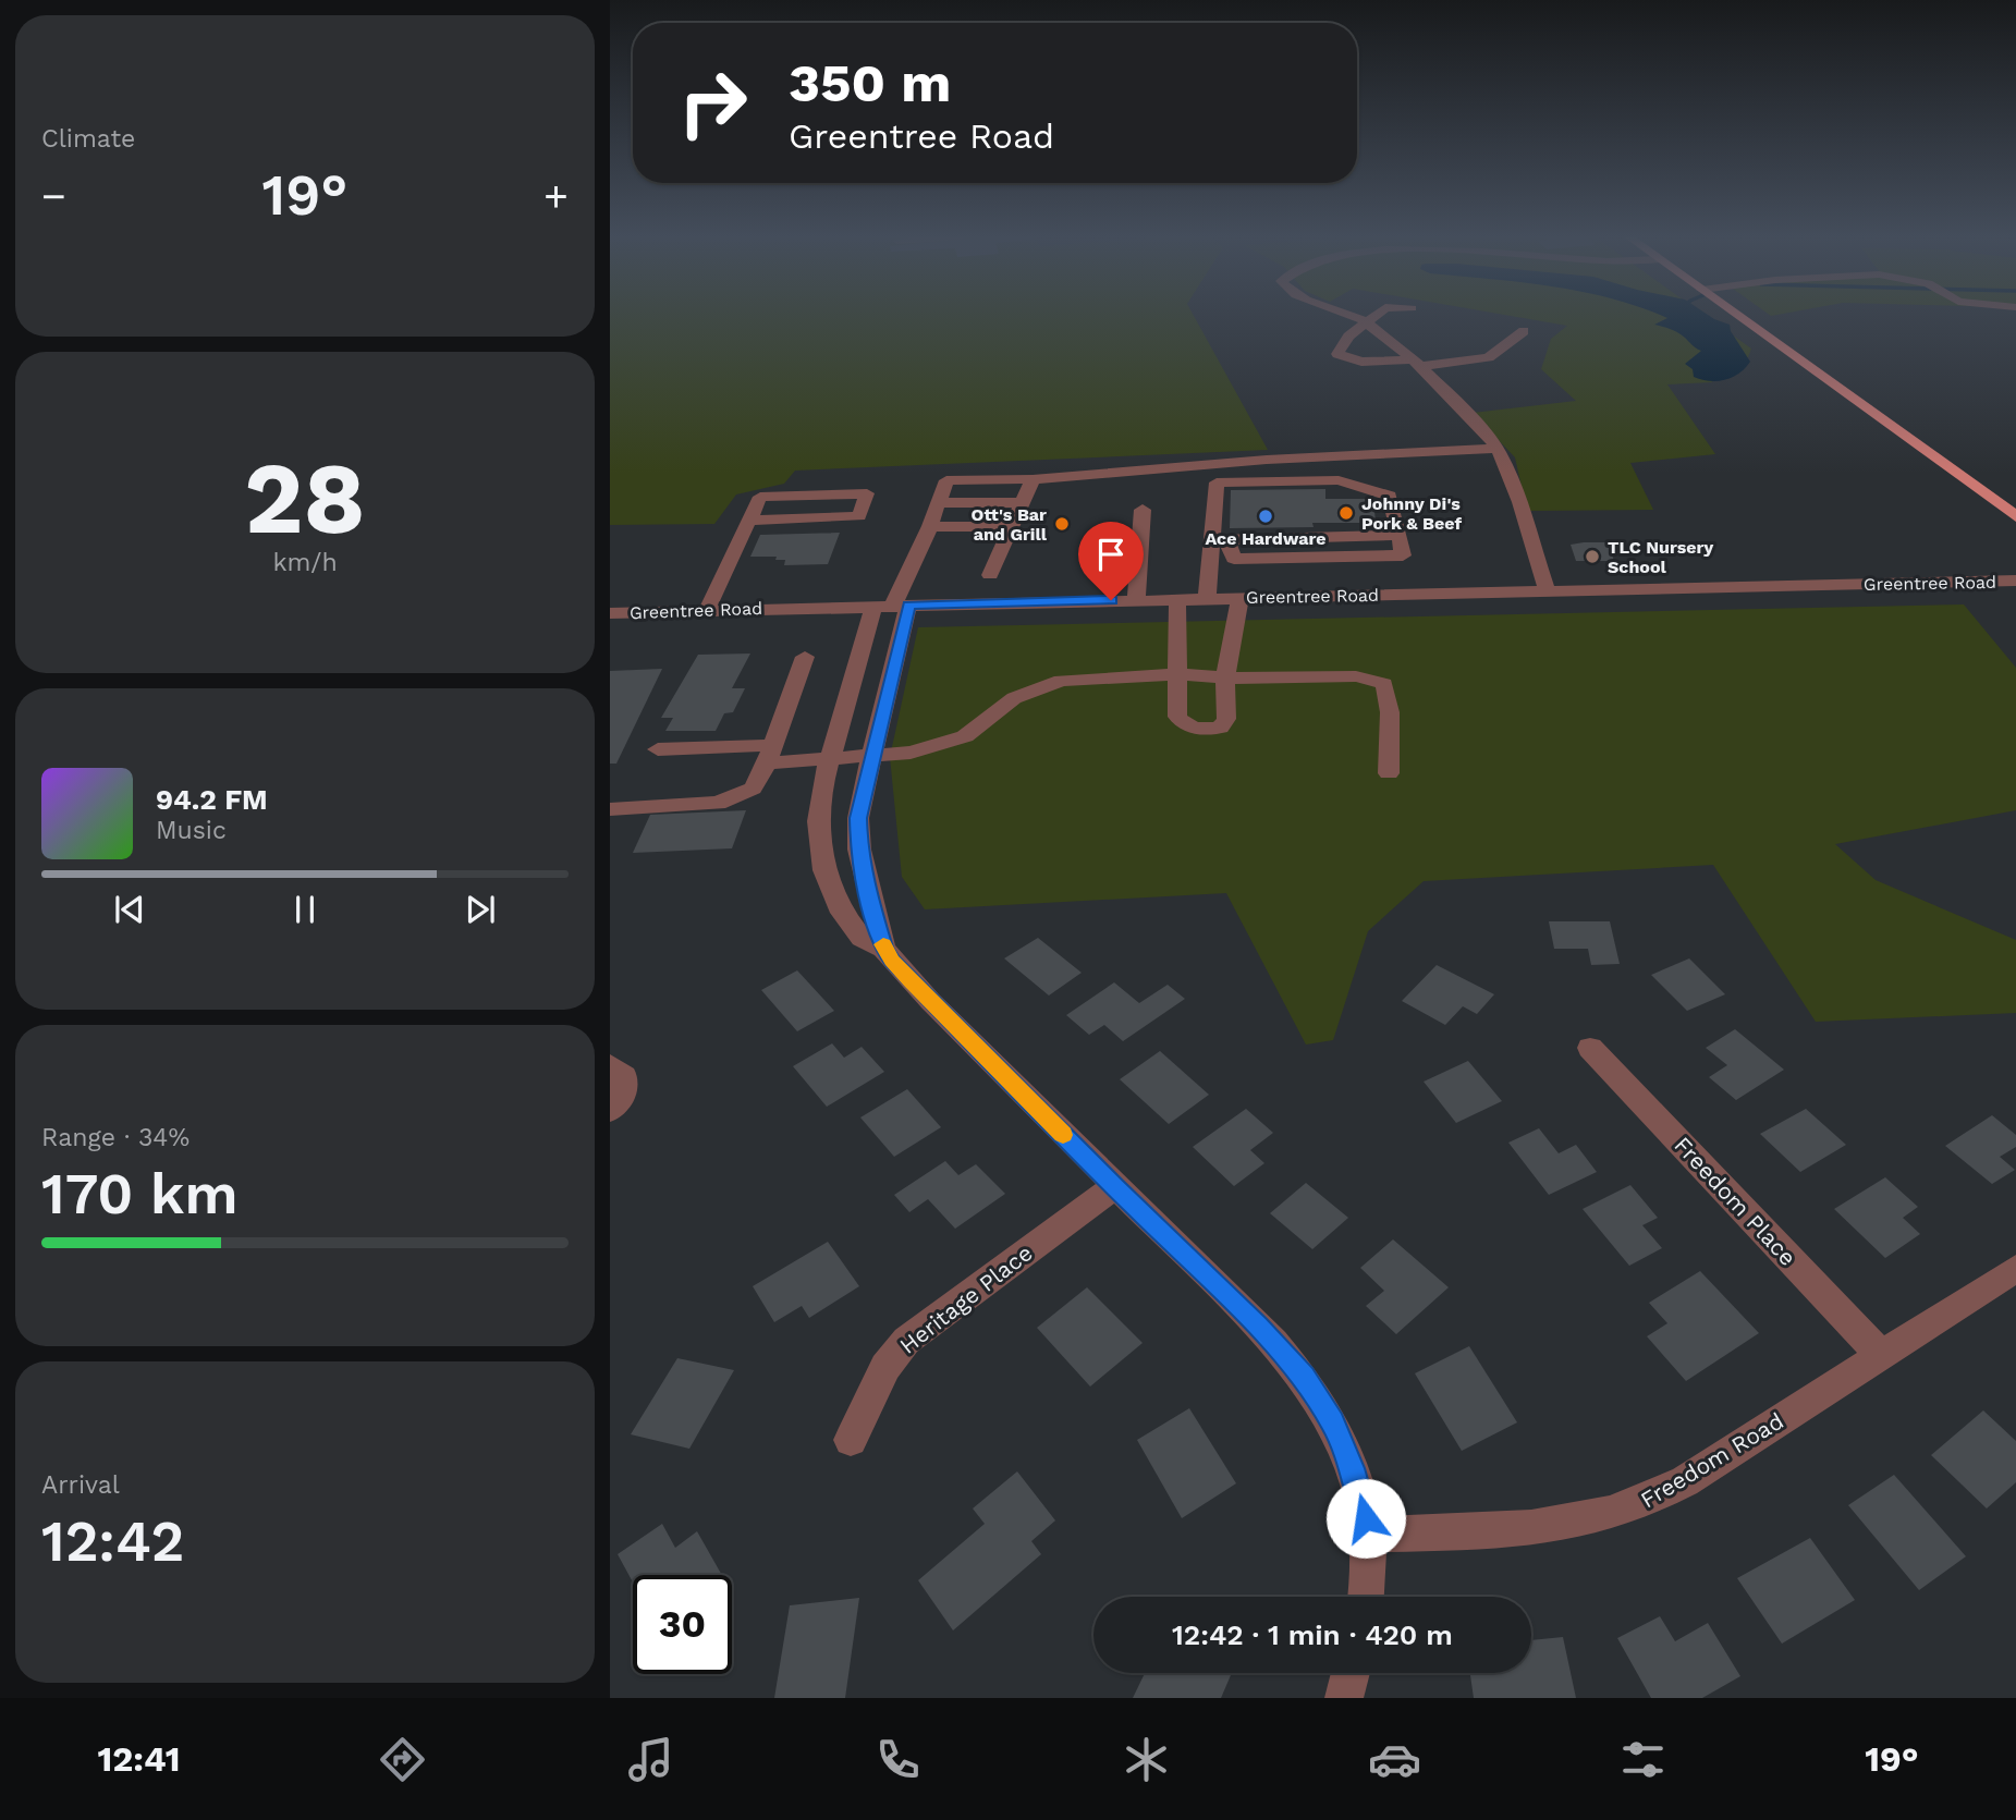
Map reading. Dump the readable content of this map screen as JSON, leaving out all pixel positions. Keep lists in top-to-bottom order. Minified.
{"streets":{"street":["Greentree Road","Freedom Place","Heritage Place","Freedom Road"]},"crossings":[["Freedom Place","Freedom Road"]],"places":["Johnny Di's Pork & Beef","Ace Hardware","Ott's Bar and Grill","TLC Nursery School"],"page":{"tile":["Climate",["28","km/h"],["Range · 34%","170 km"],["Arrival","12:42"]],"turn":["350 m","Greentree Road"],"heat":["−","19°","+"],"song":["94.2 FM","Music"],"limit":"30","trip":"12:42 · 1 min · 420 m","tabs":["12:41","19°"]}}
